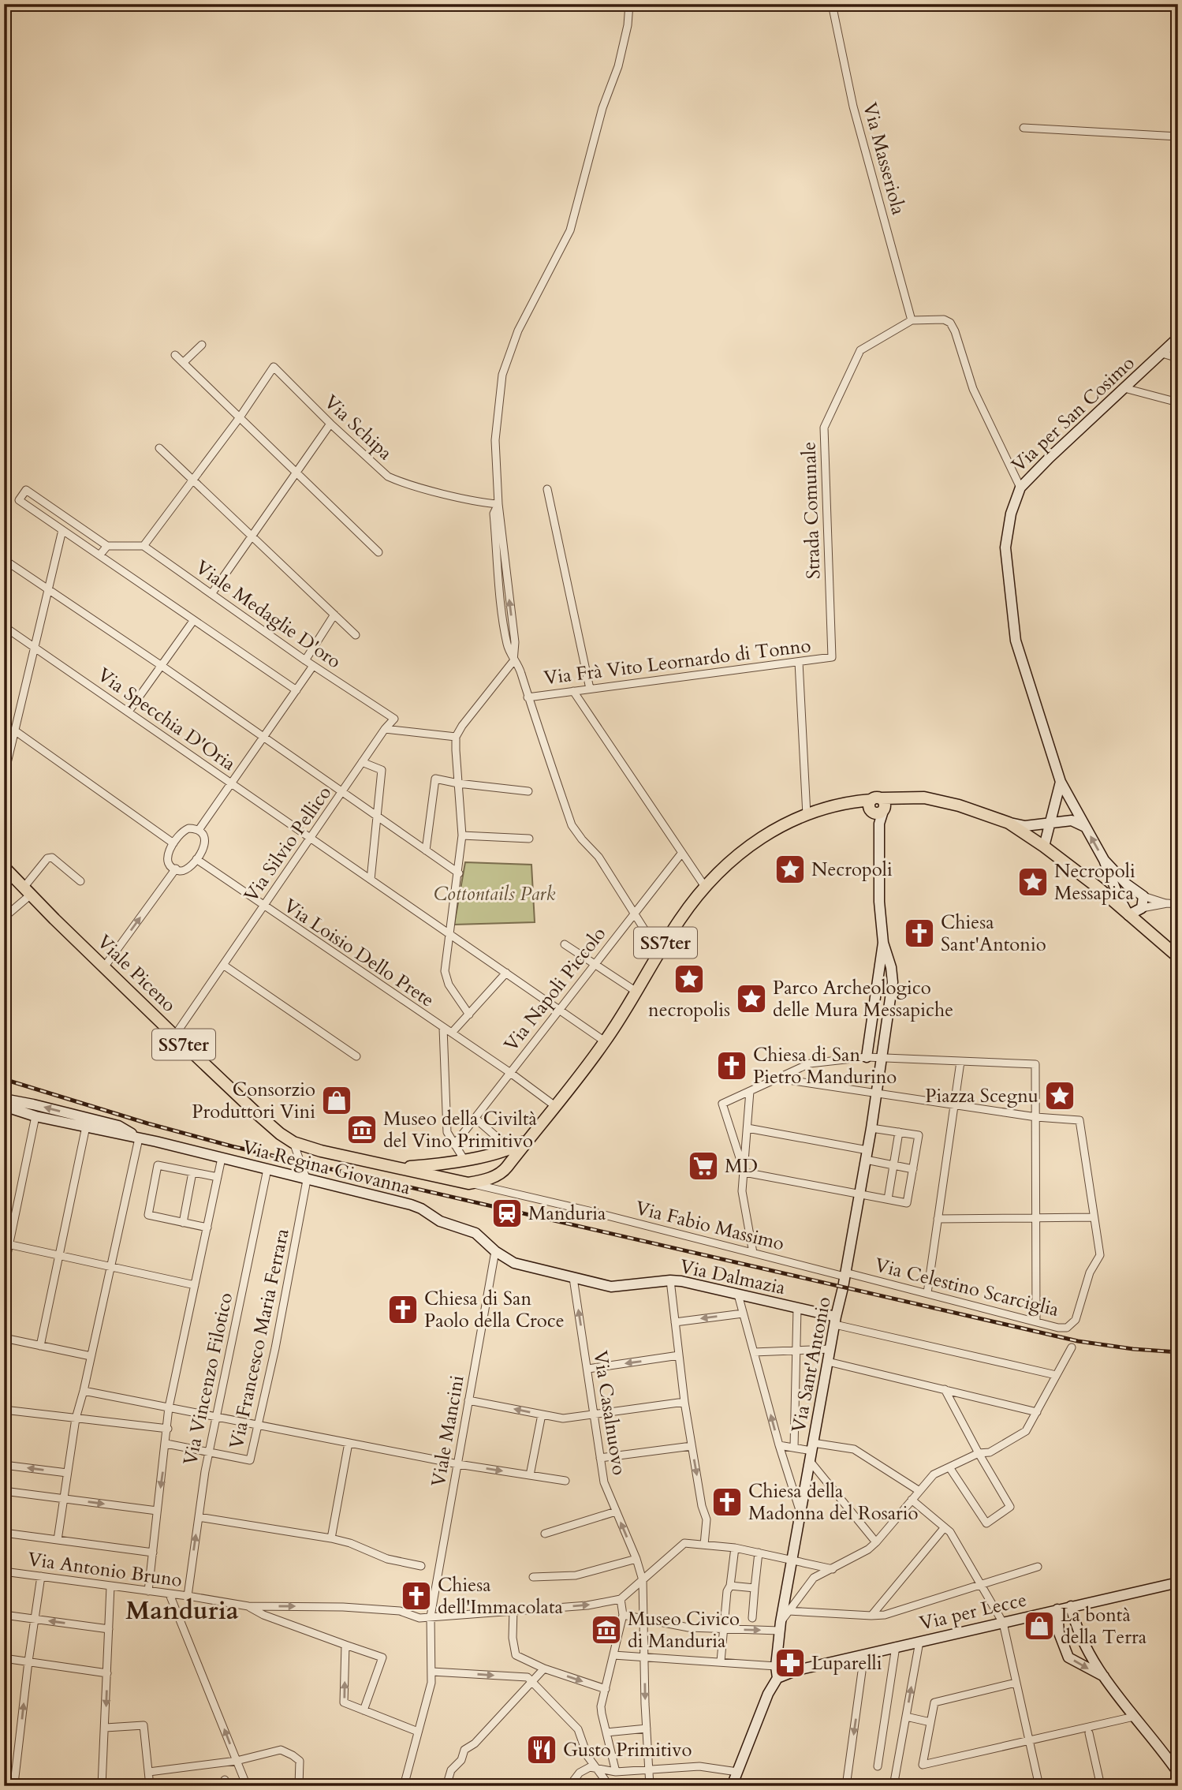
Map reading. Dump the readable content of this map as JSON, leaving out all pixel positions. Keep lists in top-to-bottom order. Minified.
{"streets":{"main road":["SS7ter","Viale Piceno"],"street":["Via Masseriola","Via per San Cosimo","Via Schipa","Strada Comunale","Viale Medaglie D'oro","Via Frà Vito Leornardo di Tonno","Via Specchia D'Oria","Via Silvio Pellico","Via Loisio Dello Prete","Via Napoli Piccolo","Via Regina Giovanna","Via Fabio Massimo","Via Dalmazia","Via Celestino Scarciglia","Via Francesco Maria Ferrara","Via Sant'Antonio","Via Vincenzo Filotico","Via Casalnuovo","Viale Mancini","Via Antonio Bruno","Via per Lecce"]},"crossings":[["Via Masseriola","Strada Comunale"],["Via per San Cosimo","Strada Comunale"],["Strada Comunale","Via Frà Vito Leornardo di Tonno"],["Viale Medaglie D'oro","Via Silvio Pellico"],["Via Specchia D'Oria","Via Silvio Pellico"],["Via Specchia D'Oria","SS7ter"],["Via Specchia D'Oria","Via Napoli Piccolo"],["Via Silvio Pellico","Via Loisio Dello Prete"],["Via Silvio Pellico","Viale Piceno"],["SS7ter","Via Loisio Dello Prete"],["SS7ter","Viale Piceno"],["SS7ter","Via Fabio Massimo"],["Via Loisio Dello Prete","Via Napoli Piccolo"],["Via Regina Giovanna","Via Dalmazia"],["Via Regina Giovanna","Via Francesco Maria Ferrara"],["Via Regina Giovanna","Via Vincenzo Filotico"],["Via Regina Giovanna","Viale Mancini"],["Via Fabio Massimo","Via Celestino Scarciglia"],["Via Fabio Massimo","Via Sant'Antonio"],["Via Dalmazia","Via Sant'Antonio"],["Via Dalmazia","Via Casalnuovo"],["Via Dalmazia","Viale Mancini"],["Via Celestino Scarciglia","Via Sant'Antonio"],["Via Francesco Maria Ferrara","Via Vincenzo Filotico"],["Via Sant'Antonio","Via per Lecce"],["Via Vincenzo Filotico","Via Antonio Bruno"],["Viale Mancini","Via Antonio Bruno"]],"districts":["Manduria"],"parks":["Cottontails Park"],"places":{"place":["Necropoli","Necropoli Messapica","necropolis","Parco Archeologico delle Mura Messapiche","Piazza Scegnu"],"church":["Chiesa Sant'Antonio","Chiesa di San Pietro Mandurino","Chiesa di San Paolo della Croce","Chiesa della Madonna del Rosario","Chiesa dell'Immacolata"],"shop":["Consorzio Produttori Vini","La bontà della Terra"],"museum":["Museo della Civiltà del Vino Primitivo","Museo Civico di Manduria"],"supermarket":["MD"],"station":["Manduria"],"pharmacy":["Luparelli"],"restaurant":["Gusto Primitivo"]}}
